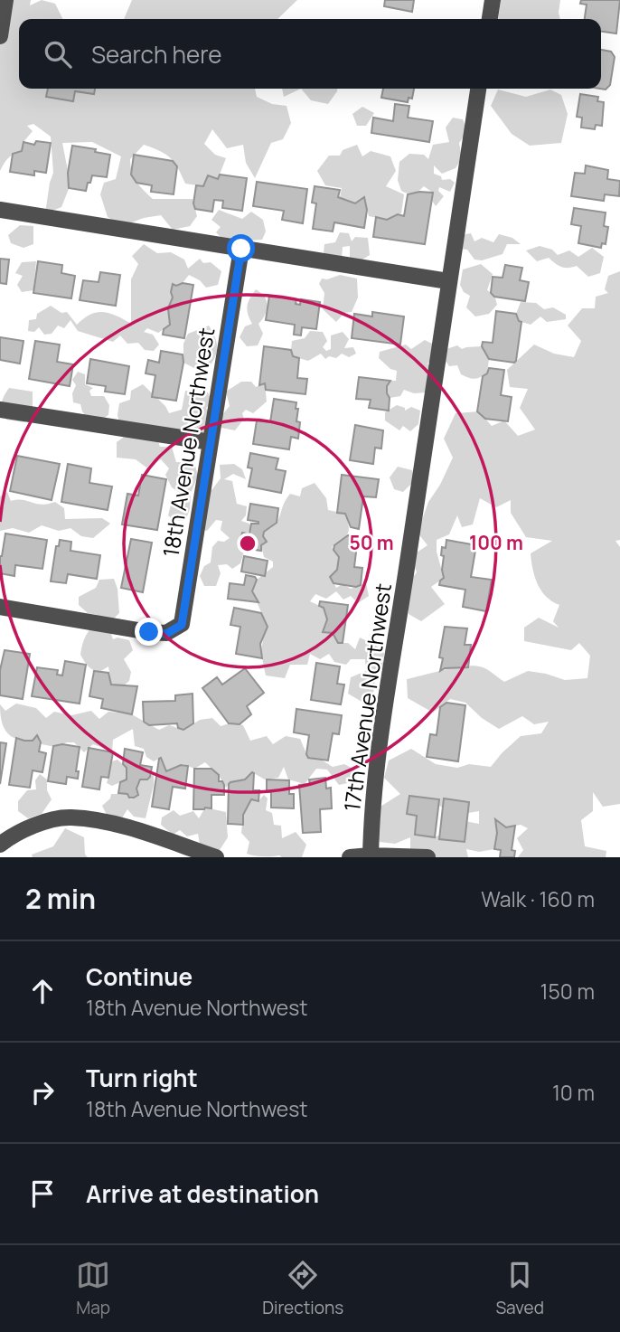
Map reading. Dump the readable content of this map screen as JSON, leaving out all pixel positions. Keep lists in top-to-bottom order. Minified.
{"streets":{"street":["18th Avenue Northwest","17th Avenue Northwest"]},"page":{"search":"Search here","heading":["2 min","Walk · 160 m"],"list":[["Continue","18th Avenue Northwest","150 m"],["Turn right","18th Avenue Northwest","10 m"],"Arrive at destination"],"nav":["Map","Directions","Saved"]},"rings":["50 m","100 m"]}
